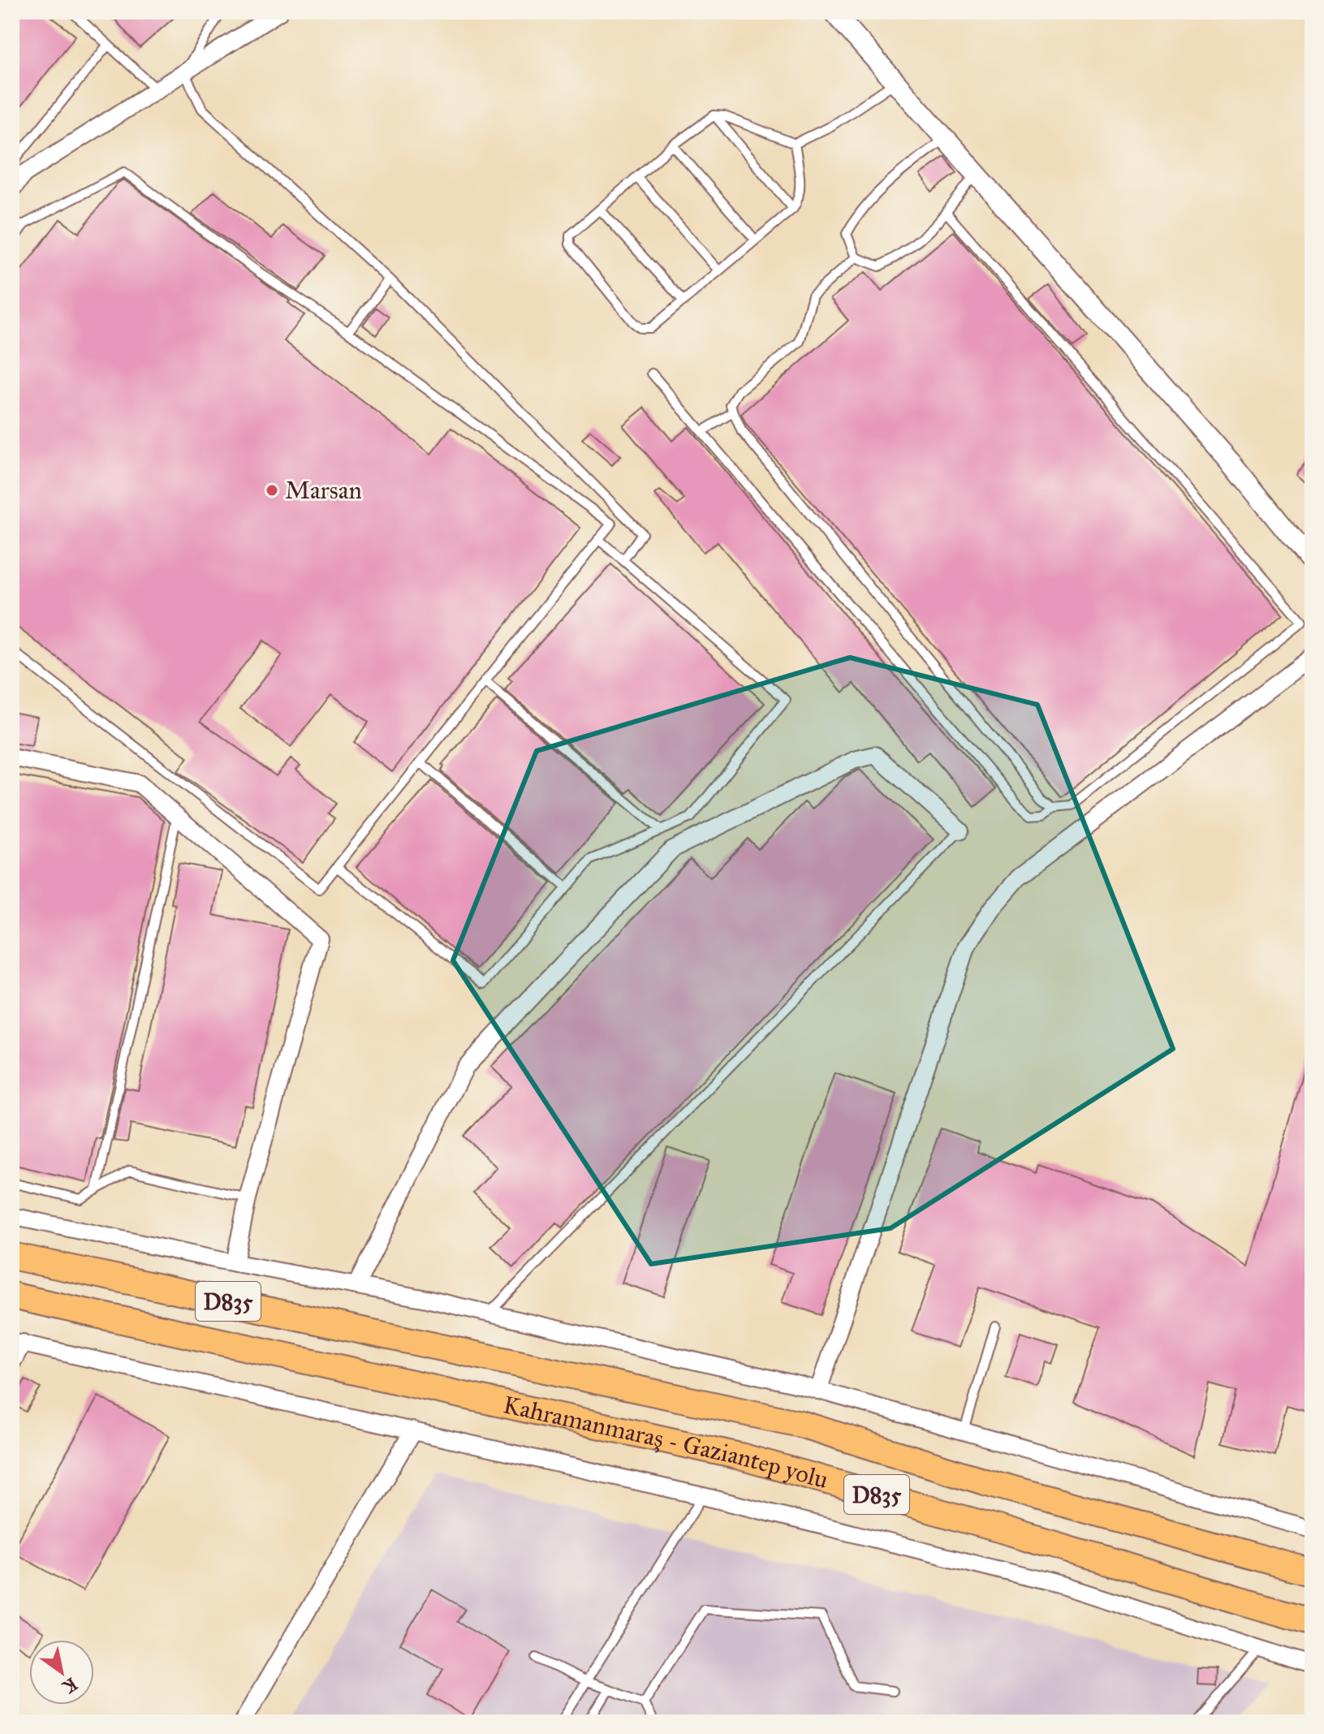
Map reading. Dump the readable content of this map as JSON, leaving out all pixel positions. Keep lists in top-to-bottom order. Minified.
{"streets":{"highway":["D835","Kahramanmaraş - Gaziantep yolu"]},"places":["Marsan"],"north":"bottom right"}
